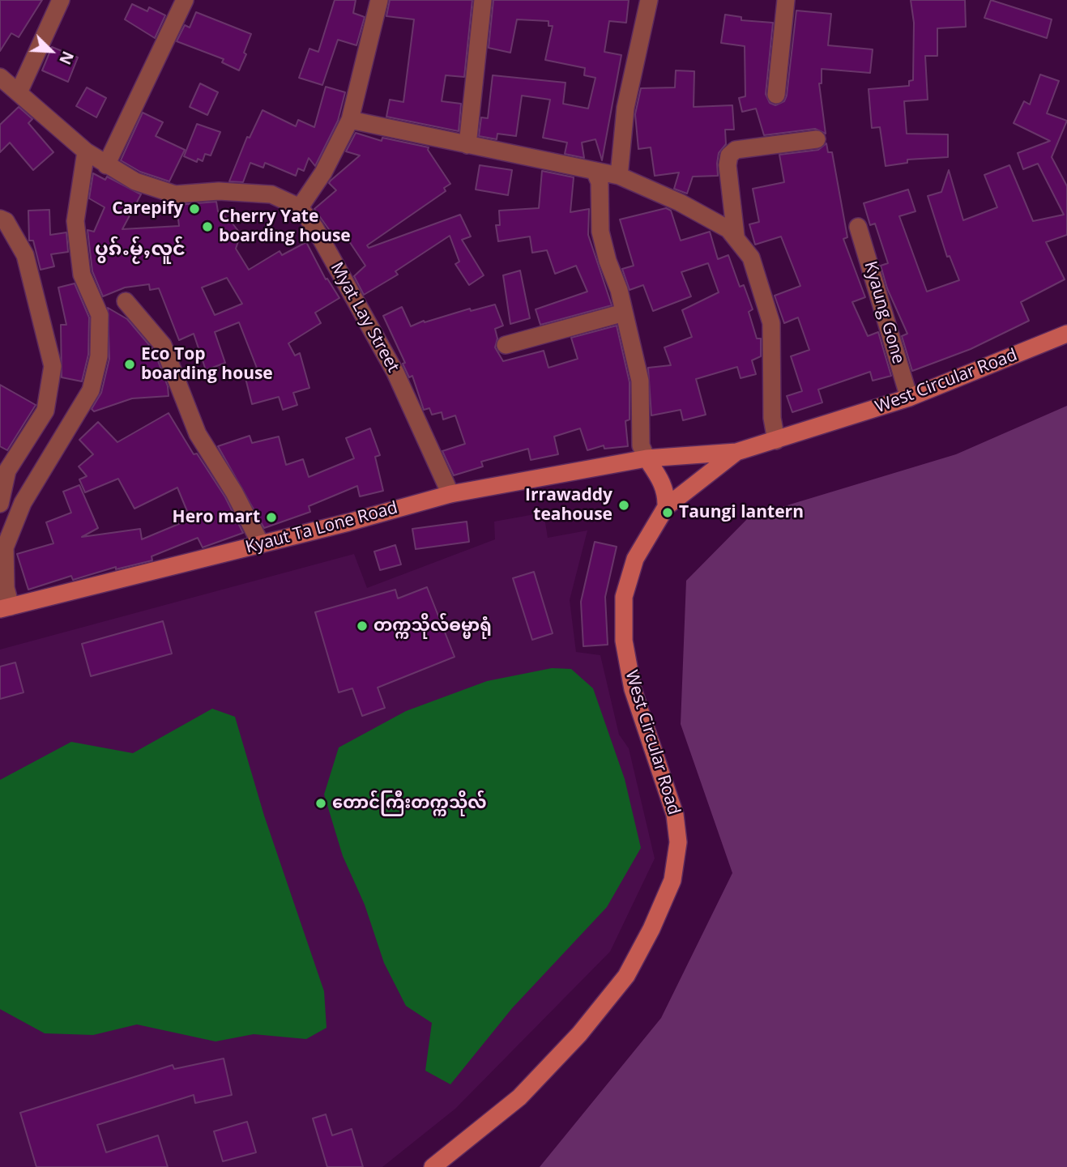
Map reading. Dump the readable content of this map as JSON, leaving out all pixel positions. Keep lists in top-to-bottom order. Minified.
{"streets":{"street":["Kyaung Gone","Myat Lay Street","West Circular Road","Kyaut Ta Lone Road"]},"crossings":[["Kyaung Gone","West Circular Road"],["Myat Lay Street","Kyaut Ta Lone Road"],["West Circular Road","Kyaut Ta Lone Road"]],"districts":["ပွၵ်ႉမႂ်ႇလူင်"],"places":["Carepify","Cherry Yate boarding house","Eco Top boarding house","Irrawaddy teahouse","Taungi lantern","Hero mart","တက္ကသိုလ်ဓမ္မာရုံ","တောင်ကြီးတက္ကသိုလ်"],"north":"bottom right"}
